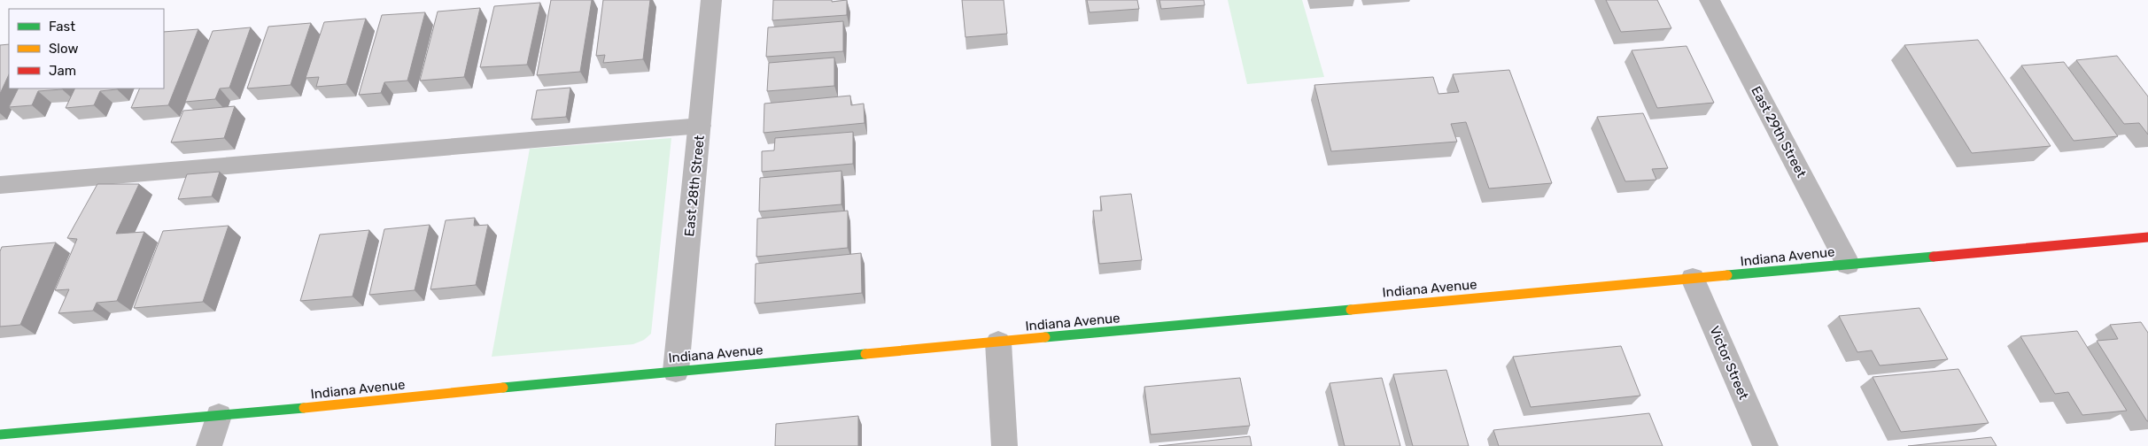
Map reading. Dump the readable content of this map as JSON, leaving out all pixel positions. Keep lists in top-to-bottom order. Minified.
{"streets":{"street":["East 29th Street","East 28th Street","Indiana Avenue","Victor Street"]},"crossings":[["East 29th Street","Indiana Avenue"],["East 28th Street","Indiana Avenue"],["Indiana Avenue","Victor Street"]],"legend":["Fast","Slow","Jam"]}
